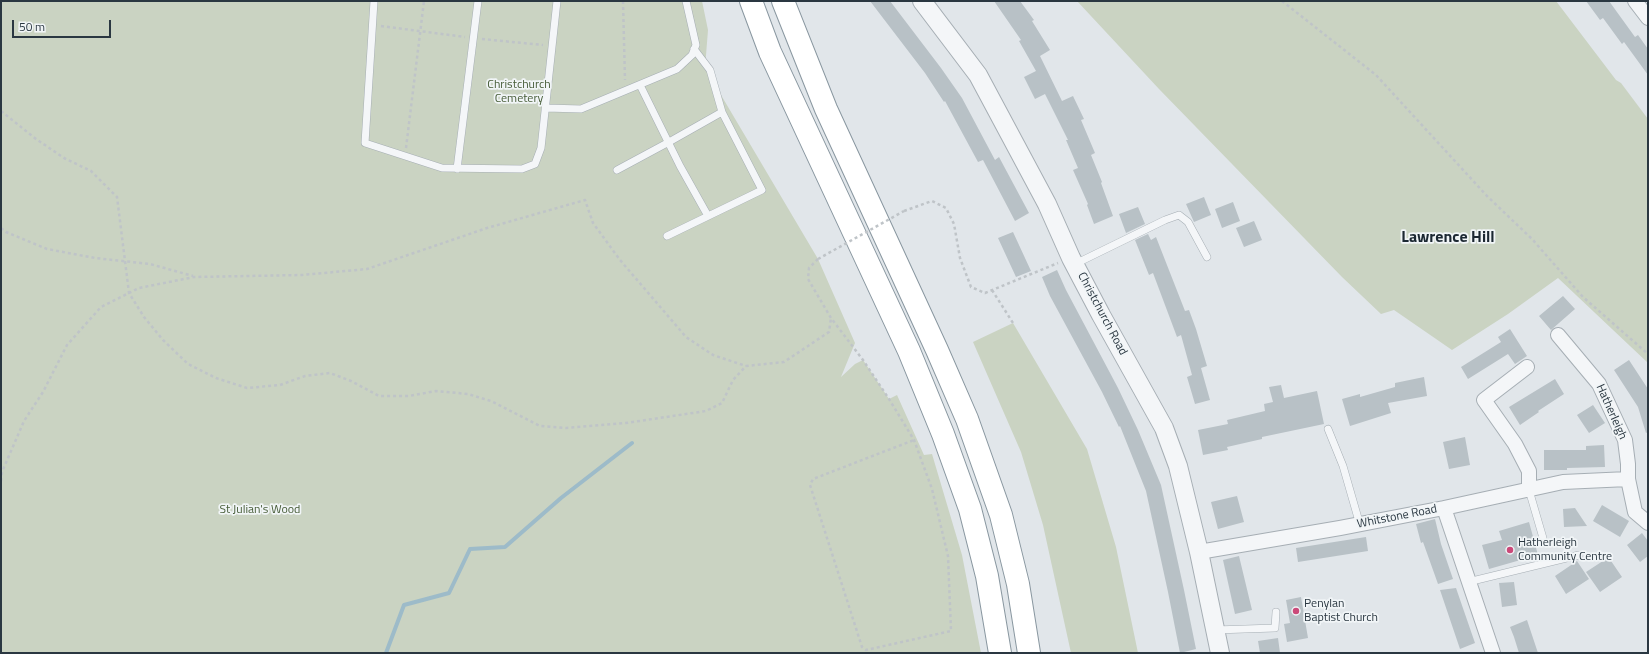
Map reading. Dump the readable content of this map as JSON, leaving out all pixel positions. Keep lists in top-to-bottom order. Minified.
{"streets":{"street":["Christchurch Road","Hatherleigh","Whitstone Road"]},"crossings":[["Christchurch Road","Whitstone Road"]],"districts":["Lawrence Hill"],"parks":["Christchurch Cemetery","St Julian's Wood"],"places":["Hatherleigh Community Centre","Penylan Baptist Church"],"scale_bar":"50 m"}
